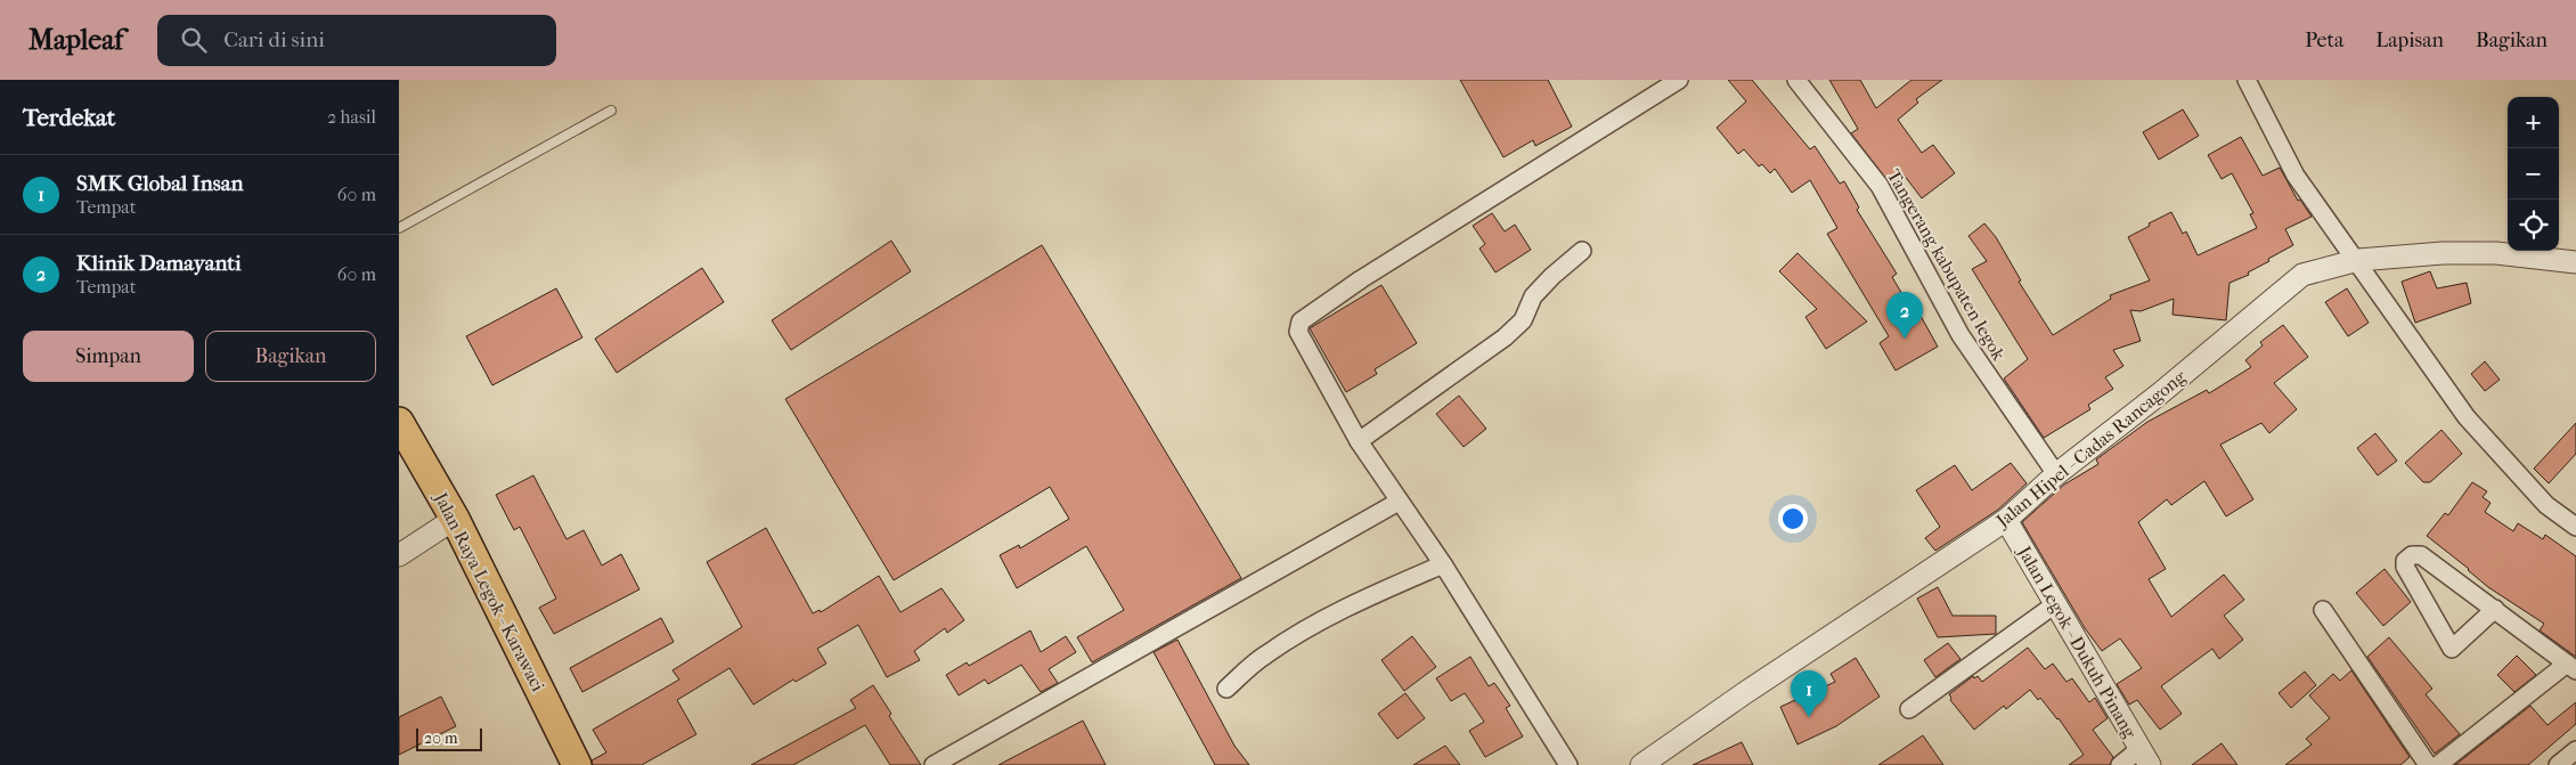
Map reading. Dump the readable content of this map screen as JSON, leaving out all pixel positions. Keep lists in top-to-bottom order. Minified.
{"streets":{"main road":["Jalan Raya Legok - Karawaci"],"street":["Tangerang kabupaten legok","Jalan Hipel - Cadas Rancagong","Jalan Legok - Dukuh Pinang"]},"crossings":[["Tangerang kabupaten legok","Jalan Hipel - Cadas Rancagong"],["Jalan Hipel - Cadas Rancagong","Jalan Legok - Dukuh Pinang"]],"scale_bar":"20 m","page":{"header":"Mapleaf","search":"Cari di sini","nav":["Peta","Lapisan","Bagikan"],"heading":["Terdekat","2 hasil"],"map_buttons":["+","−"],"list":[{"mark":"1","name":"SMK Global Insan","note":"Tempat","value":"60 m"},{"mark":"2","name":"Klinik Damayanti","note":"Tempat","value":"60 m"}],"pins":["2","1"],"buttons":["Simpan","Bagikan"],"scale":"20 m"}}
